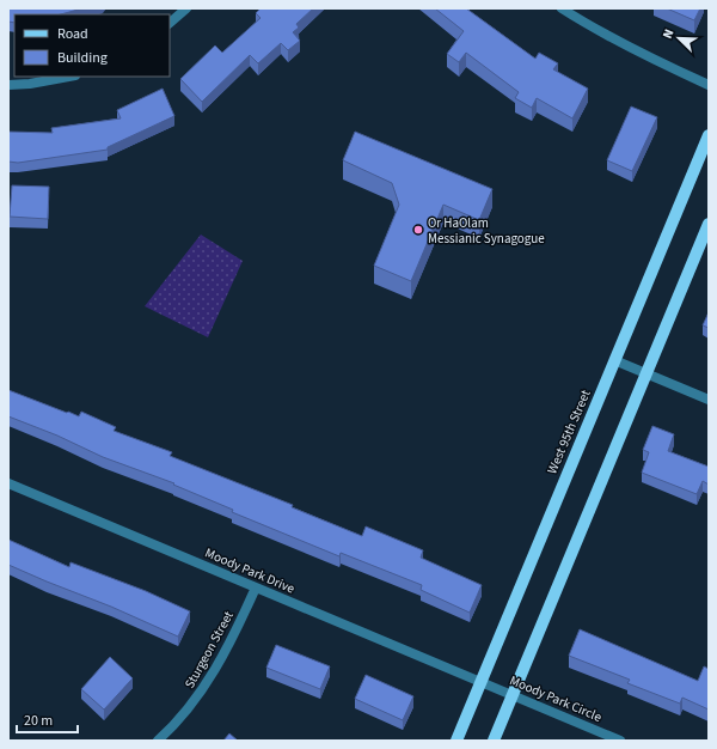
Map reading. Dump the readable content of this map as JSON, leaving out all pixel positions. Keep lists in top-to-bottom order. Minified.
{"streets":{"main road":["West 95th Street"],"street":["Moody Park Drive","Sturgeon Street","Moody Park Circle"]},"crossings":[["West 95th Street","Moody Park Drive"],["West 95th Street","Moody Park Circle"],["Moody Park Drive","Sturgeon Street"],["Moody Park Drive","Moody Park Circle"]],"places":["Or HaOlam Messianic Synagogue"],"legend":["Road","Building"],"scale_bar":"20 m","north":"top left"}
